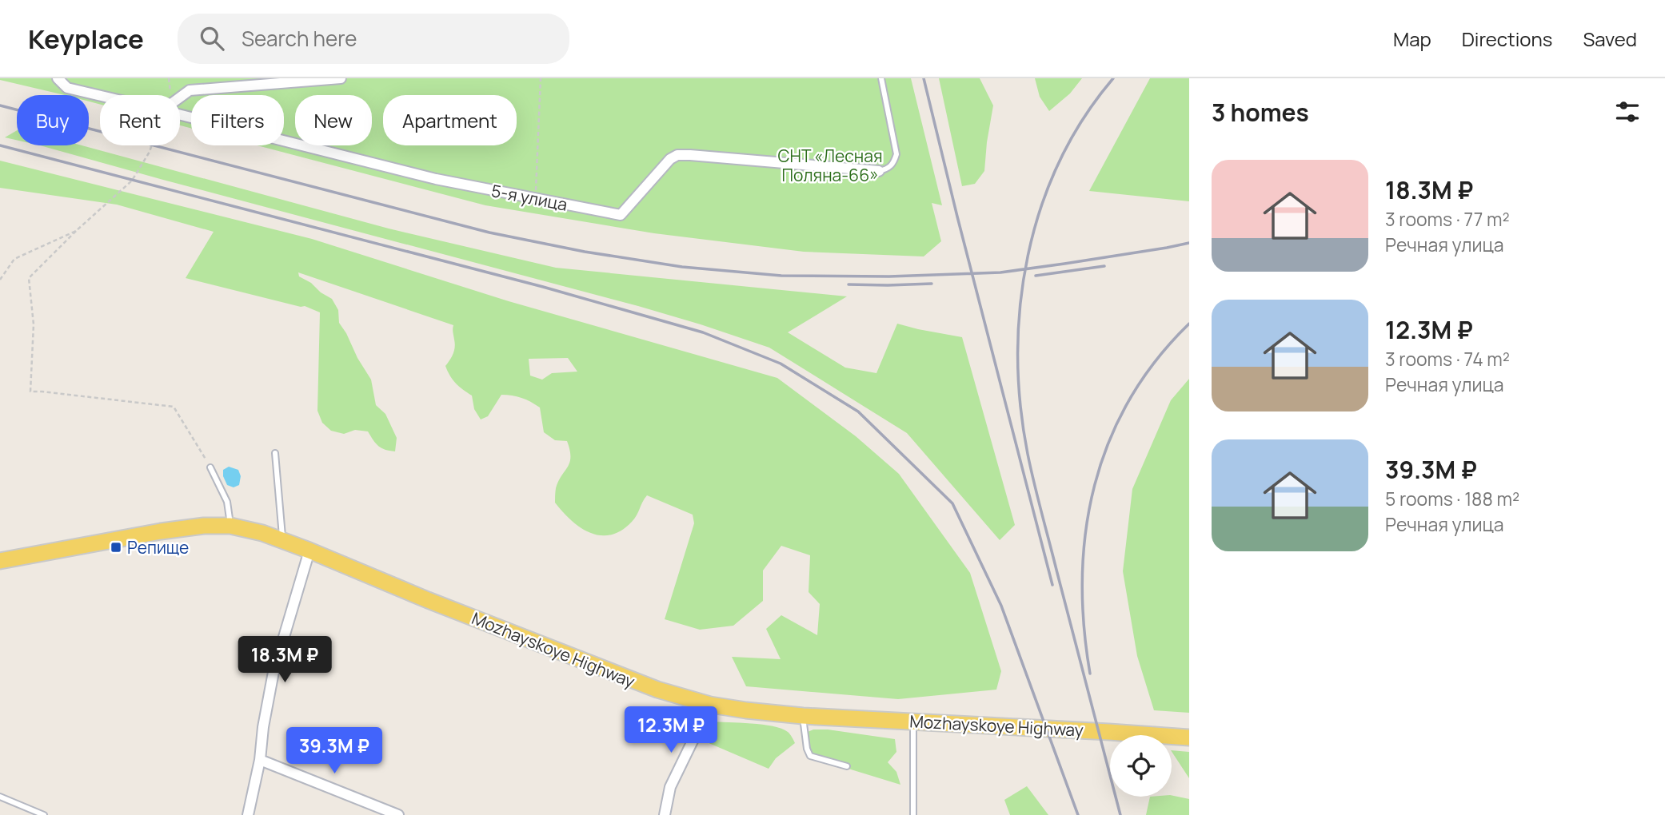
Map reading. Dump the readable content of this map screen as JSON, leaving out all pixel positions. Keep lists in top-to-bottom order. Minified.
{"streets":{"main road":["Mozhayskoye Highway"],"street":["5-я улица"]},"parks":["СНТ «Лесная Поляна-66»"],"places":{"transit":["Репище"]},"page":{"header":"Keyplace","search":"Search here","nav":["Map","Directions","Saved"],"heading":"3 homes","chip":["Buy","Rent","Filters","New","Apartment"],"list":[{"name":"18.3M ₽","note":"3 rooms · 77 m² · Речная улица"},{"name":"12.3M ₽","note":"3 rooms · 74 m² · Речная улица"},{"name":"39.3M ₽","note":"5 rooms · 188 m² · Речная улица"}],"price":["18.3M ₽","12.3M ₽","39.3M ₽"]}}
